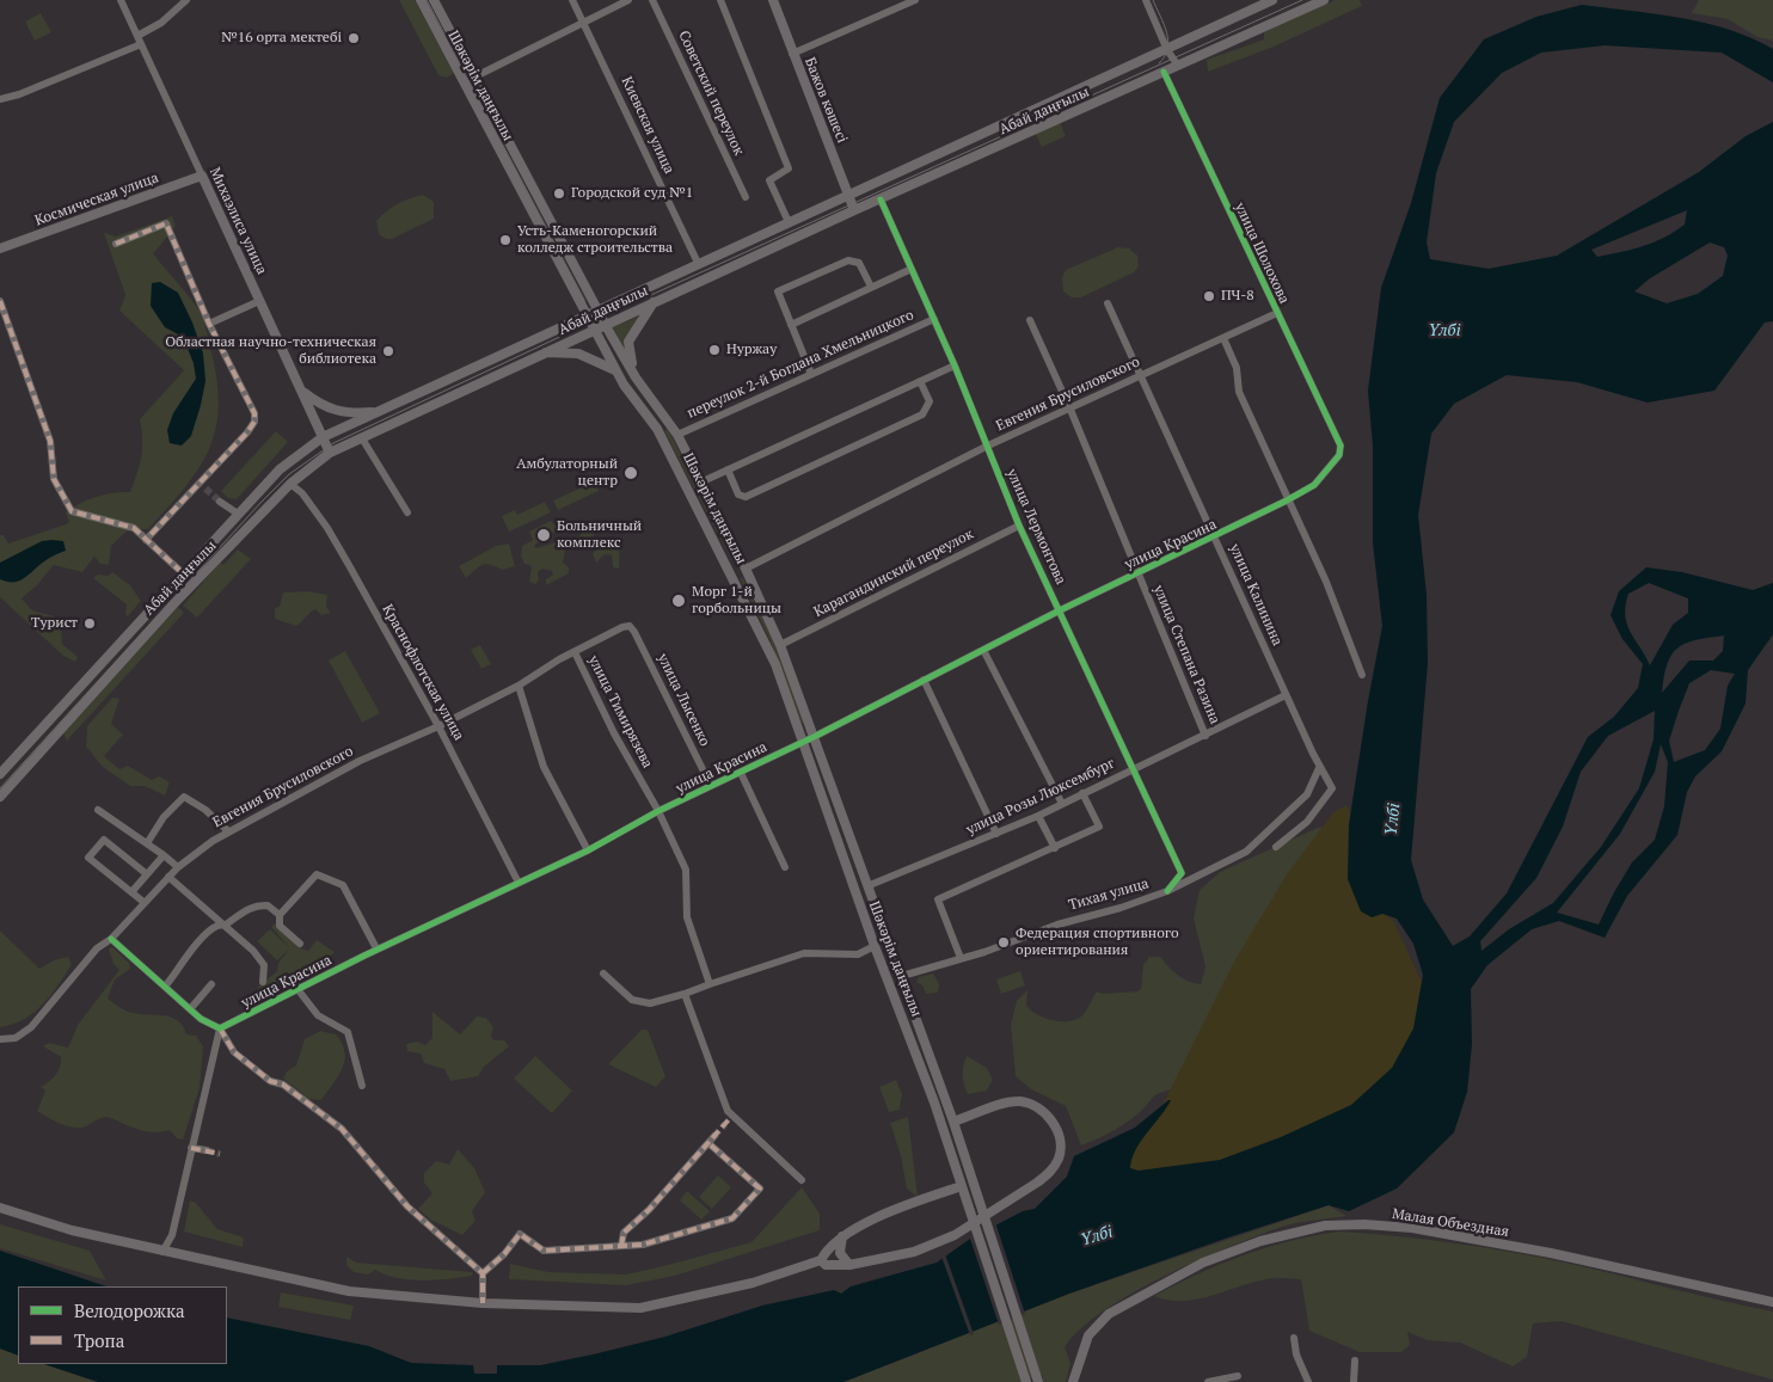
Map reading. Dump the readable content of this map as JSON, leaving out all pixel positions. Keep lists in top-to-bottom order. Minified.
{"streets":{"main road":["Шәкәрім даңғылы","Бажов көшесі","Абай даңғылы","Космическая улица","Михаэлиса улица","Малая Объездная"],"street":["Советский переулок","Киевская улица","улица Шолохова","переулок 2-й Богдана Хмельницкого","Евгения Брусиловского","улица Лермонтова","улица Красина","Карагандинский переулок","улица Калинина","улица Степана Разина","Краснофлотская улица","улица Лысенко","улица Тимирязева","улица Розы Люксембург","Тихая улица"]},"crossings":[["Шәкәрім даңғылы","Абай даңғылы"],["Шәкәрім даңғылы","переулок 2-й Богдана Хмельницкого"],["Шәкәрім даңғылы","Евгения Брусиловского"],["Шәкәрім даңғылы","улица Красина"],["Шәкәрім даңғылы","Карагандинский переулок"],["Шәкәрім даңғылы","улица Розы Люксембург"],["Шәкәрім даңғылы","Тихая улица"],["Бажов көшесі","Абай даңғылы"],["Абай даңғылы","Киевская улица"],["Абай даңғылы","Михаэлиса улица"],["Абай даңғылы","улица Шолохова"],["Абай даңғылы","улица Лермонтова"],["Абай даңғылы","Краснофлотская улица"],["Космическая улица","Михаэлиса улица"],["улица Шолохова","Евгения Брусиловского"],["улица Шолохова","улица Красина"],["переулок 2-й Богдана Хмельницкого","улица Лермонтова"],["Евгения Брусиловского","улица Лермонтова"],["Евгения Брусиловского","улица Калинина"],["Евгения Брусиловского","улица Степана Разина"],["Евгения Брусиловского","Краснофлотская улица"],["Евгения Брусиловского","улица Лысенко"],["Евгения Брусиловского","улица Тимирязева"],["улица Лермонтова","улица Красина"],["улица Лермонтова","Карагандинский переулок"],["улица Лермонтова","улица Розы Люксембург"],["улица Лермонтова","Тихая улица"],["улица Красина","улица Калинина"],["улица Красина","улица Степана Разина"],["улица Красина","Краснофлотская улица"],["улица Красина","улица Лысенко"],["улица Красина","улица Тимирязева"],["улица Калинина","улица Розы Люксембург"],["улица Калинина","Тихая улица"],["улица Степана Разина","улица Розы Люксембург"]],"water":["Үлбі"],"places":["№16 орта мектебі","Городской суд №1","Усть-Каменогорский колледж строительства","ПЧ-8","Нуржау","Областная научно-техническая библиотека","Амбулаторный центр","Больничный комплекс","Морг 1-й горбольницы","Турист","Федерация спортивного ориентирования"],"legend":["Велодорожка","Тропа"]}
